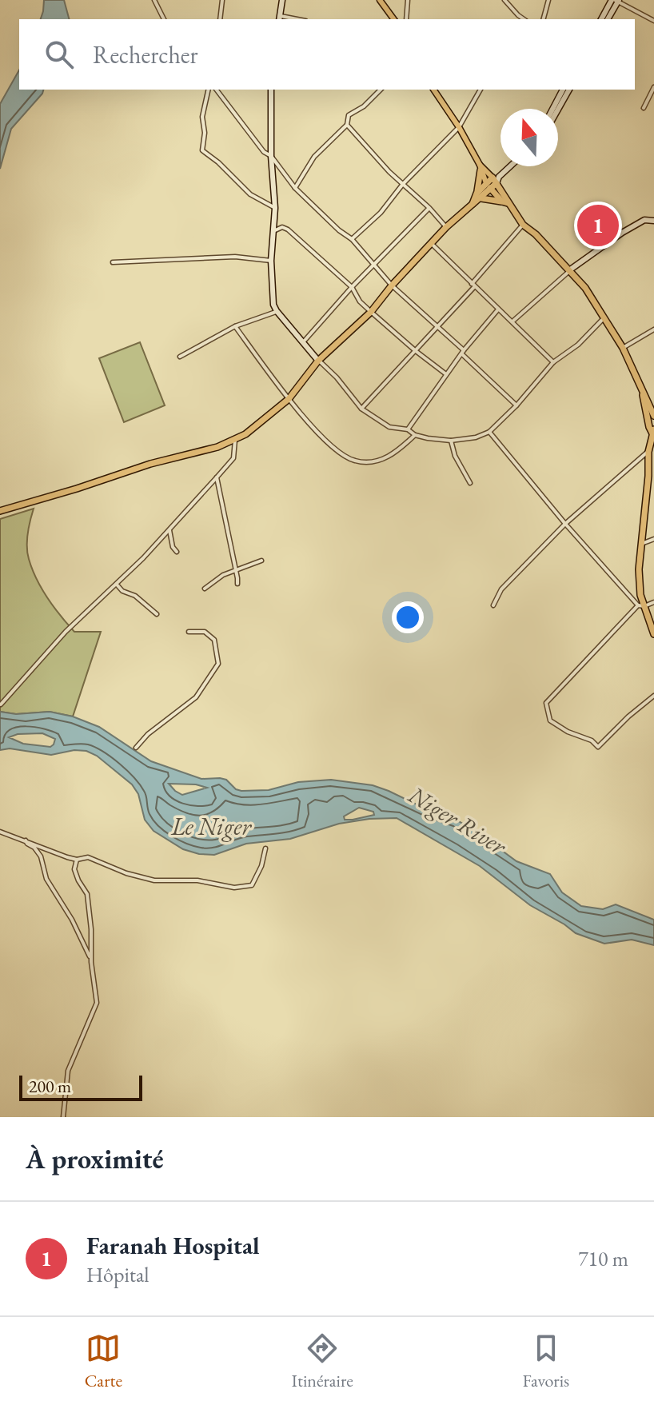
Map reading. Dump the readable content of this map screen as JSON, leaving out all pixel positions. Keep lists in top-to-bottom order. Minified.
{"water":["Niger River","Le Niger"],"scale_bar":"200 m","north":"top","page":{"search":"Rechercher","pins":"1","scale":"200 m","heading":"À proximité","list":[{"mark":"1","name":"Faranah Hospital","note":"Hôpital","value":"710 m"}],"nav":["Carte","Itinéraire","Favoris"]}}
